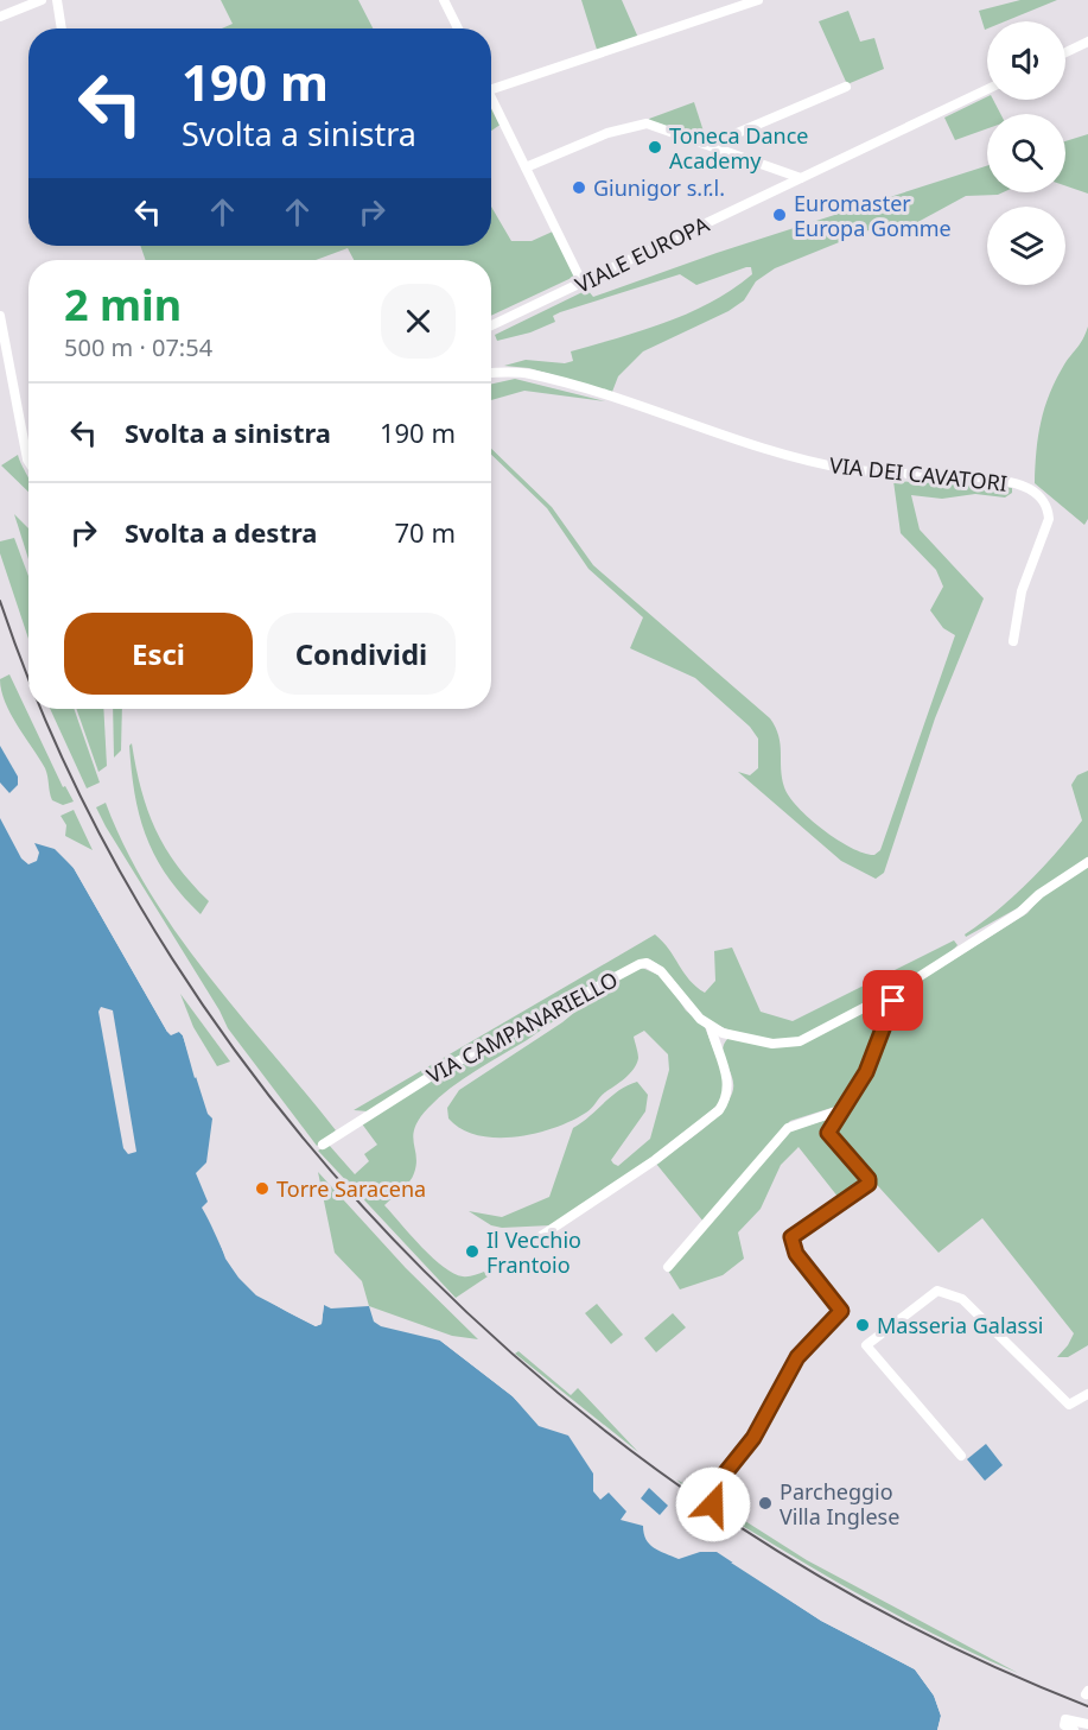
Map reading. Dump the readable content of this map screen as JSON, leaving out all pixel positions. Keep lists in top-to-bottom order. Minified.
{"streets":{"street":["VIALE EUROPA","VIA DEI CAVATORI","VIA CAMPANARIELLO"]},"places":["Toneca Dance Academy","Giunigor s.r.l.","Euromaster Europa Gomme","Torre Saracena","Il Vecchio Frantoio","Masseria Galassi","Parcheggio Villa Inglese"],"page":{"turn":["190 m","Svolta a sinistra"],"heading":["2 min","500 m · 07:54"],"list":[{"name":"Svolta a sinistra","value":"190 m"},{"name":"Svolta a destra","value":"70 m"}],"buttons":["Esci","Condividi"]}}
